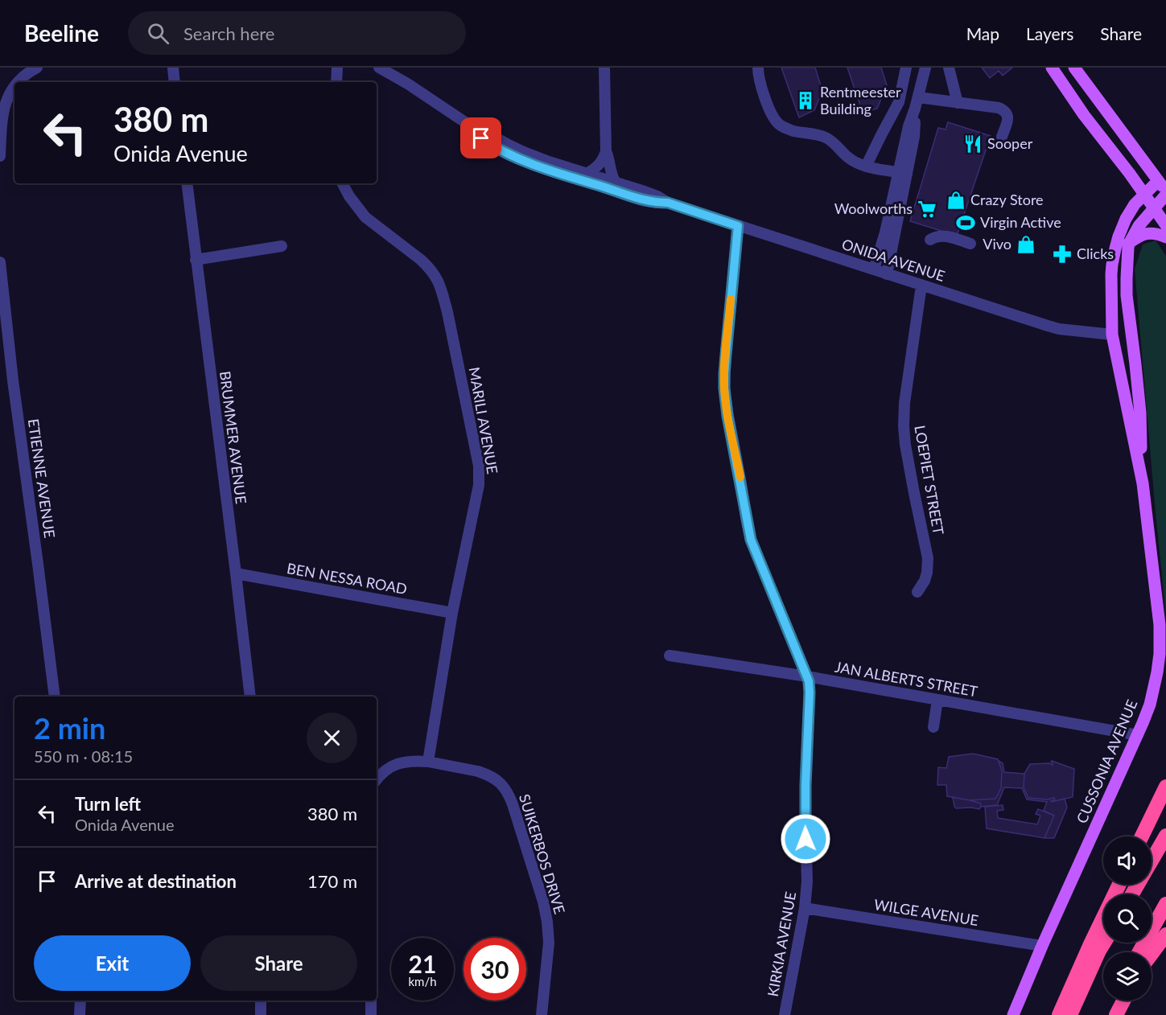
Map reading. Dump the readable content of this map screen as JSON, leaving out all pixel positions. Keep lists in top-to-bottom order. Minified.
{"streets":{"main road":["CUSSONIA AVENUE"],"street":["ONIDA AVENUE","MARILI AVENUE","BRUMMER AVENUE","ETIENNE AVENUE","LOEPIET STREET","BEN NESSA ROAD","JAN ALBERTS STREET","SUIKERBOS DRIVE","WILGE AVENUE","KIRKIA AVENUE"]},"crossings":[["ONIDA AVENUE","LOEPIET STREET"],["ONIDA AVENUE","CUSSONIA AVENUE"],["ONIDA AVENUE","KIRKIA AVENUE"],["MARILI AVENUE","BEN NESSA ROAD"],["MARILI AVENUE","SUIKERBOS DRIVE"],["BRUMMER AVENUE","BEN NESSA ROAD"],["JAN ALBERTS STREET","CUSSONIA AVENUE"],["JAN ALBERTS STREET","KIRKIA AVENUE"],["CUSSONIA AVENUE","WILGE AVENUE"],["WILGE AVENUE","KIRKIA AVENUE"]],"places":{"building":["Rentmeester Building"],"restaurant":["Sooper"],"shop":["Crazy Store","Vivo"],"supermarket":["Woolworths"],"sports":["Virgin Active"],"pharmacy":["Clicks"]},"page":{"header":"Beeline","search":"Search here","nav":["Map","Layers","Share"],"turn":["380 m","Onida Avenue"],"heading":["2 min","550 m · 08:15"],"list":[{"name":"Turn left","note":"Onida Avenue","value":"380 m"},{"name":"Arrive at destination","value":"170 m"}],"buttons":["Exit","Share"],"speed":"21 km/h","limit":"30"}}
